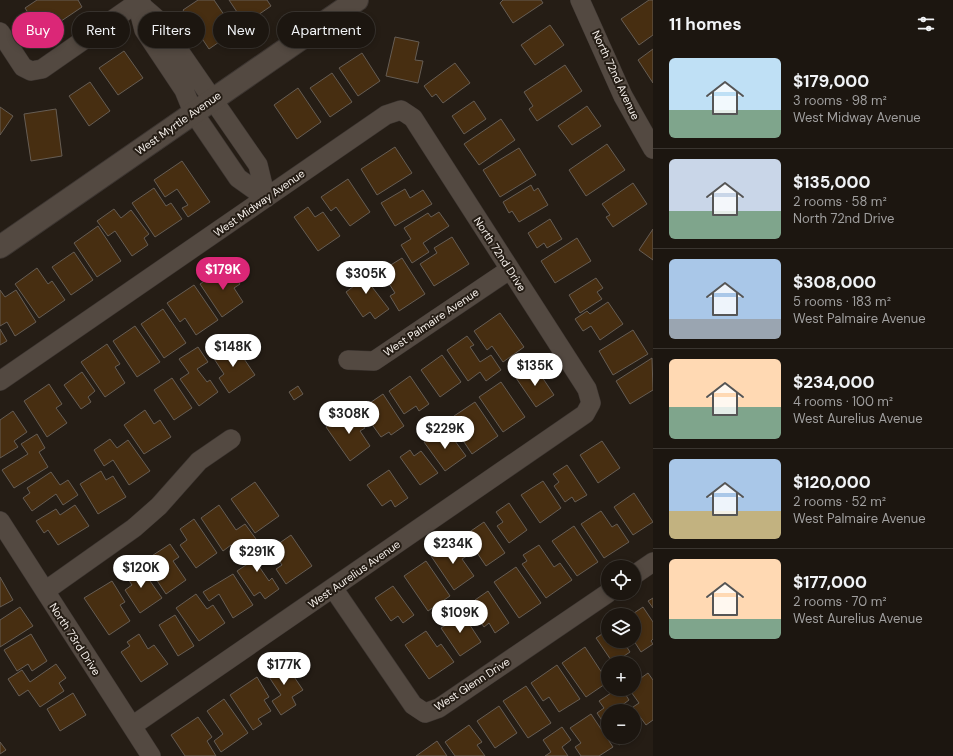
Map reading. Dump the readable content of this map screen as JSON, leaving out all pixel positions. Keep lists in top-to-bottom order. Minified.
{"streets":{"street":["North 72nd Avenue","West Myrtle Avenue","West Midway Avenue","North 72nd Drive","West Palmaire Avenue","West Aurelius Avenue","North 73rd Drive","West Glenn Drive"]},"crossings":[["West Midway Avenue","North 72nd Drive"],["North 72nd Drive","West Palmaire Avenue"],["North 72nd Drive","West Aurelius Avenue"],["West Aurelius Avenue","North 73rd Drive"],["West Aurelius Avenue","West Glenn Drive"]],"page":{"heading":"11 homes","chip":["Buy","Rent","Filters","New","Apartment"],"list":[{"name":"$179,000","note":"3 rooms · 98 m² · West Midway Avenue"},{"name":"$135,000","note":"2 rooms · 58 m² · North 72nd Drive"},{"name":"$308,000","note":"5 rooms · 183 m² · West Palmaire Avenue"},{"name":"$234,000","note":"4 rooms · 100 m² · West Aurelius Avenue"},{"name":"$120,000","note":"2 rooms · 52 m² · West Palmaire Avenue"},{"name":"$177,000","note":"2 rooms · 70 m² · West Aurelius Avenue"}],"price":["$179K","$305K","$148K","$135K","$308K","$229K","$234K","$291K","$120K","$109K","$177K"],"map_buttons":["+","−"]}}
